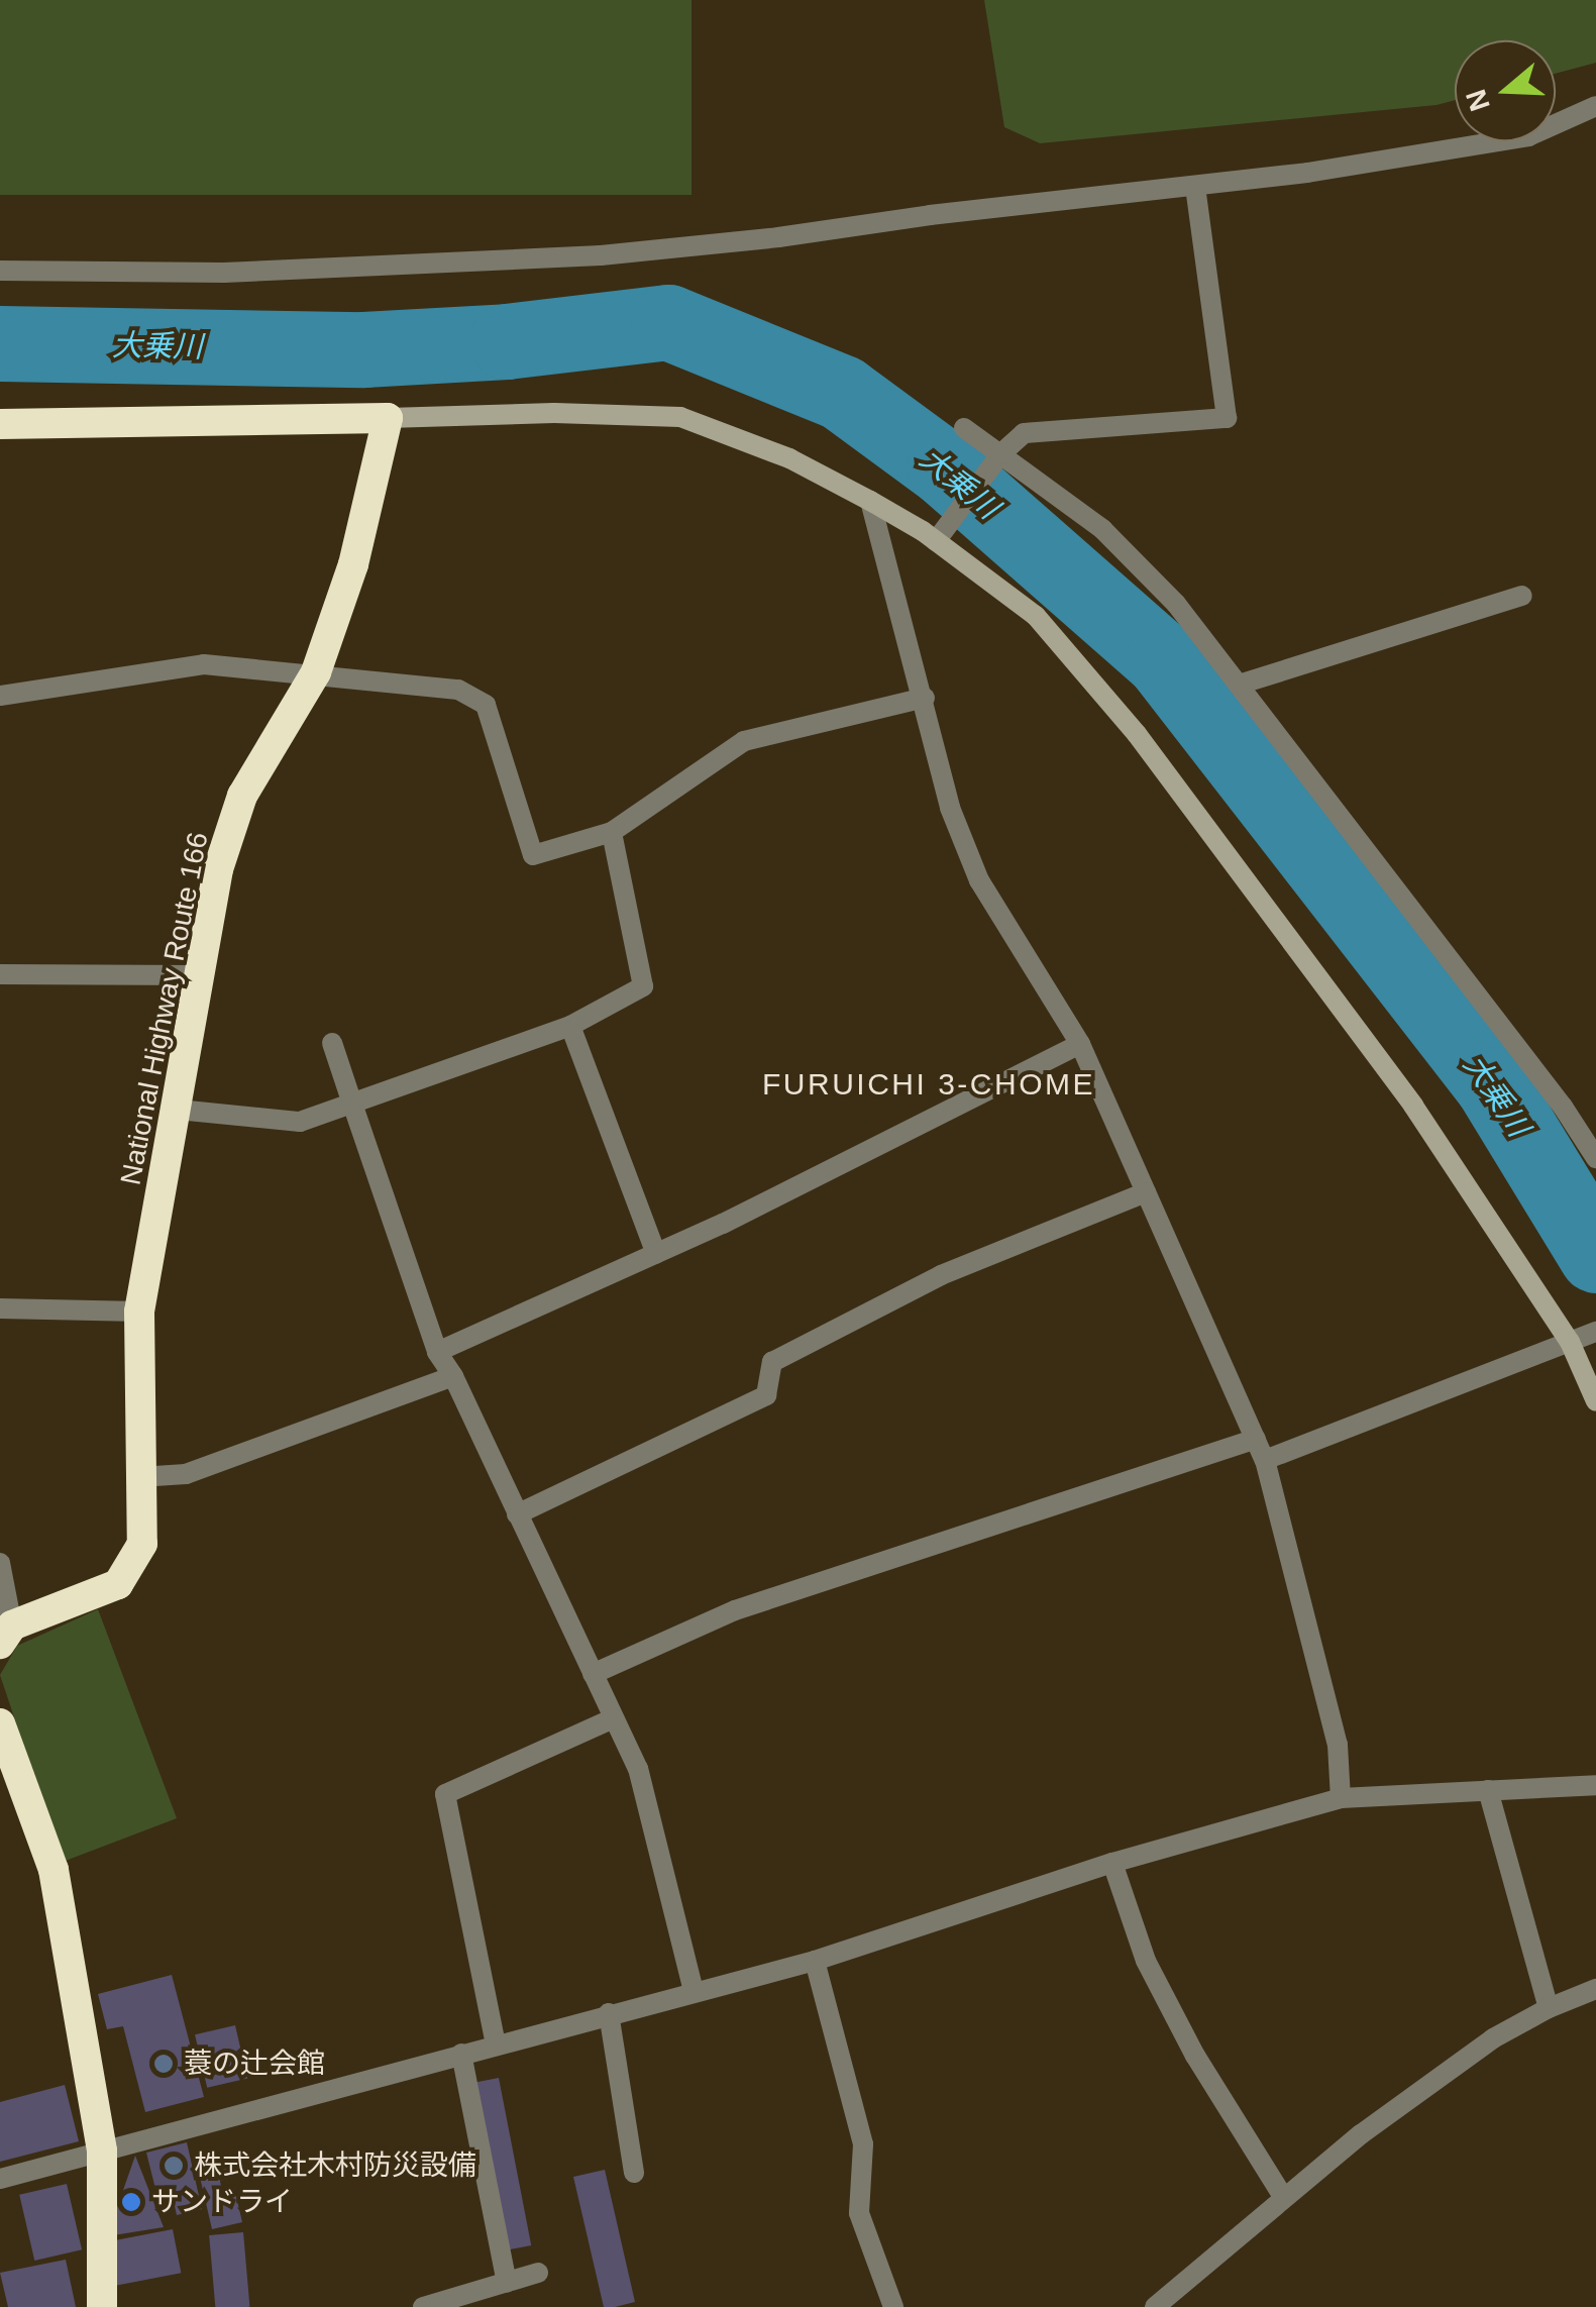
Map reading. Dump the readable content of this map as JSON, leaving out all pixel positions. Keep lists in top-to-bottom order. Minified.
{"streets":{"highway":["National Highway Route 166"]},"districts":["FURUICHI 3-CHOME"],"water":["大乗川"],"places":["蓑の辻会館","株式会社木村防災設備","サンドライ"],"north":"left"}
